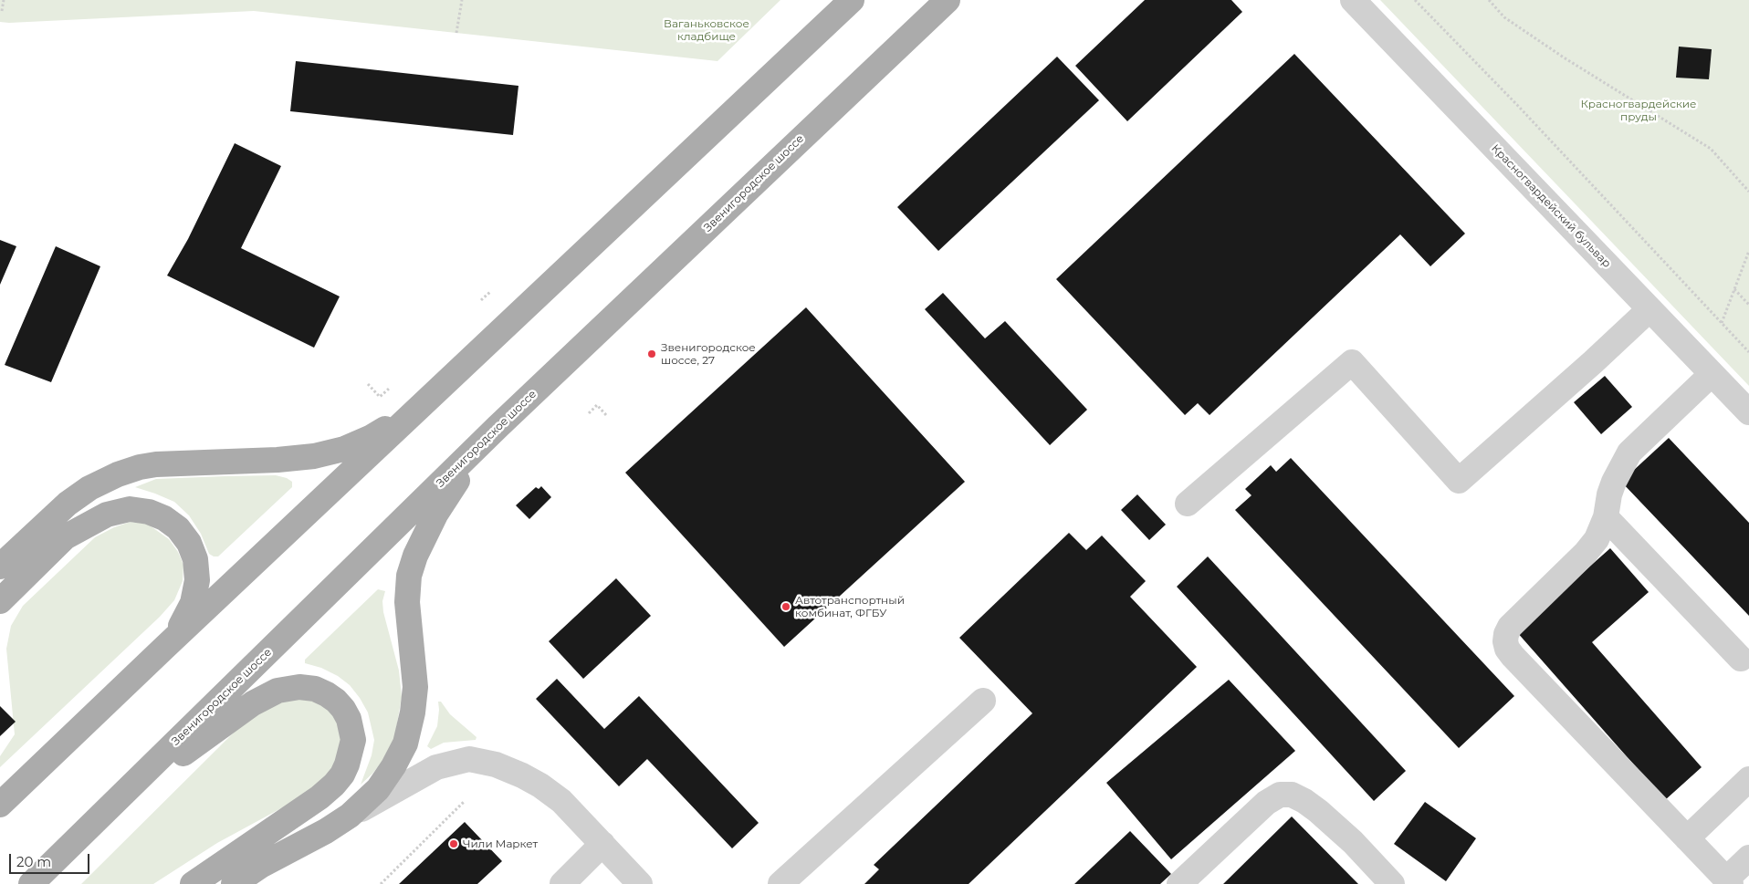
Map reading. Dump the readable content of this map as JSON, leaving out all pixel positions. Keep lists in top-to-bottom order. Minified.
{"streets":{"main road":["Звенигородское шоссе"],"street":["Красногвардейский бульвар"]},"parks":["Ваганьковское кладбище","Красногвардейские пруды"],"places":["Звенигородское шоссе, 27","Автотранспортный комбинат, ФГБУ","Чили Маркет"],"scale_bar":"20 m"}
